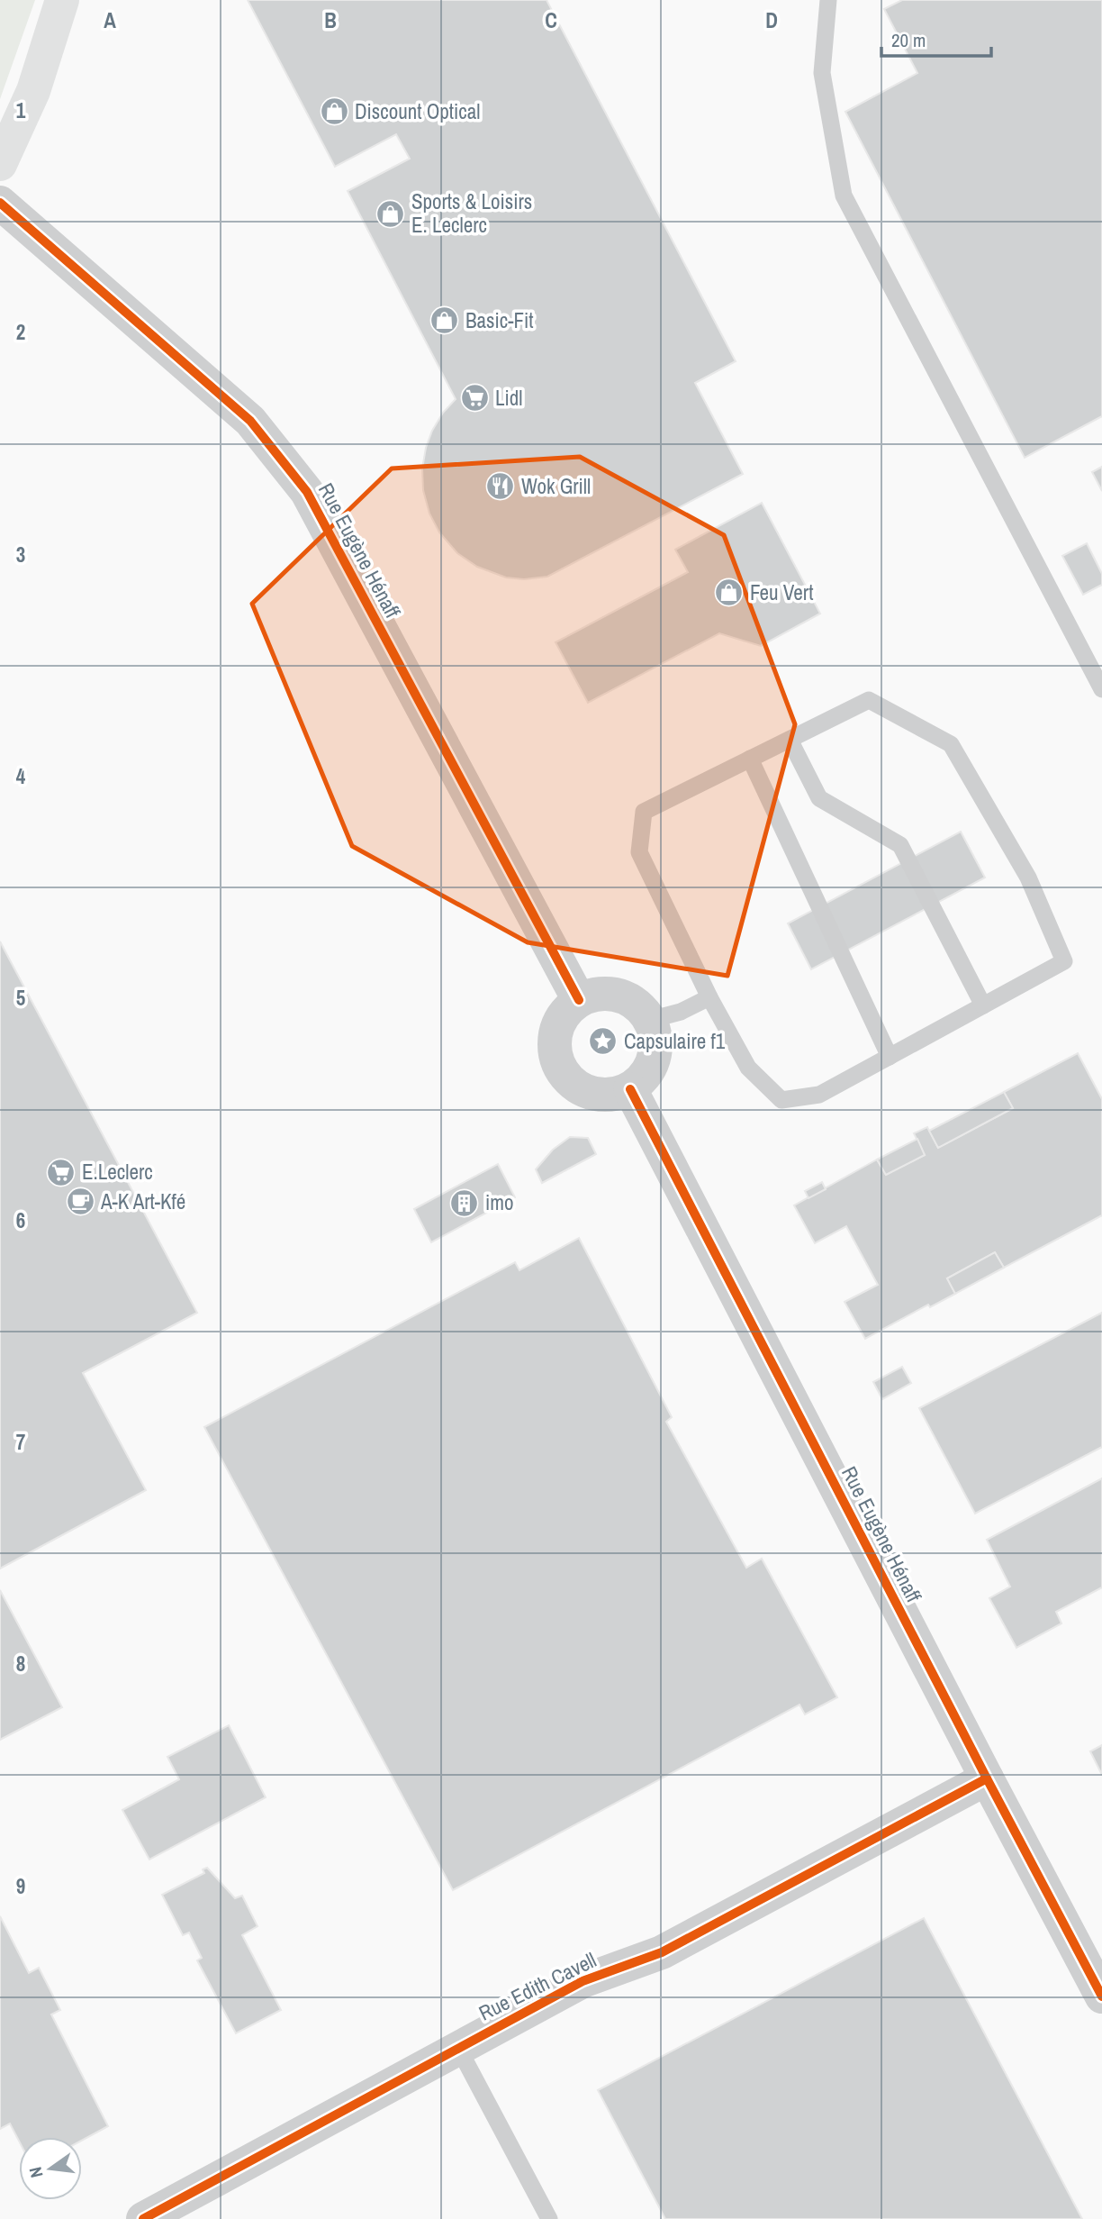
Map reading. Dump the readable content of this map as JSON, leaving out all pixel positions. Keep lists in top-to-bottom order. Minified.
{"streets":{"street":["Rue Eugène Hénaff","Rue Edith Cavell"]},"crossings":[["Rue Eugène Hénaff","Rue Edith Cavell"]],"places":{"shop":["Discount Optical","Sports & Loisirs E. Leclerc","Basic-Fit","Feu Vert"],"supermarket":["Lidl","E.Leclerc"],"restaurant":["Wok Grill"],"place":["Capsulaire f1"],"cafe":["A-K Art-Kfé"],"building":["imo"]},"scale_bar":"20 m","north":"left","grid":{"columns":["A","B","C","D"],"rows":["1","2","3","4","5","6","7","8","9"]}}
